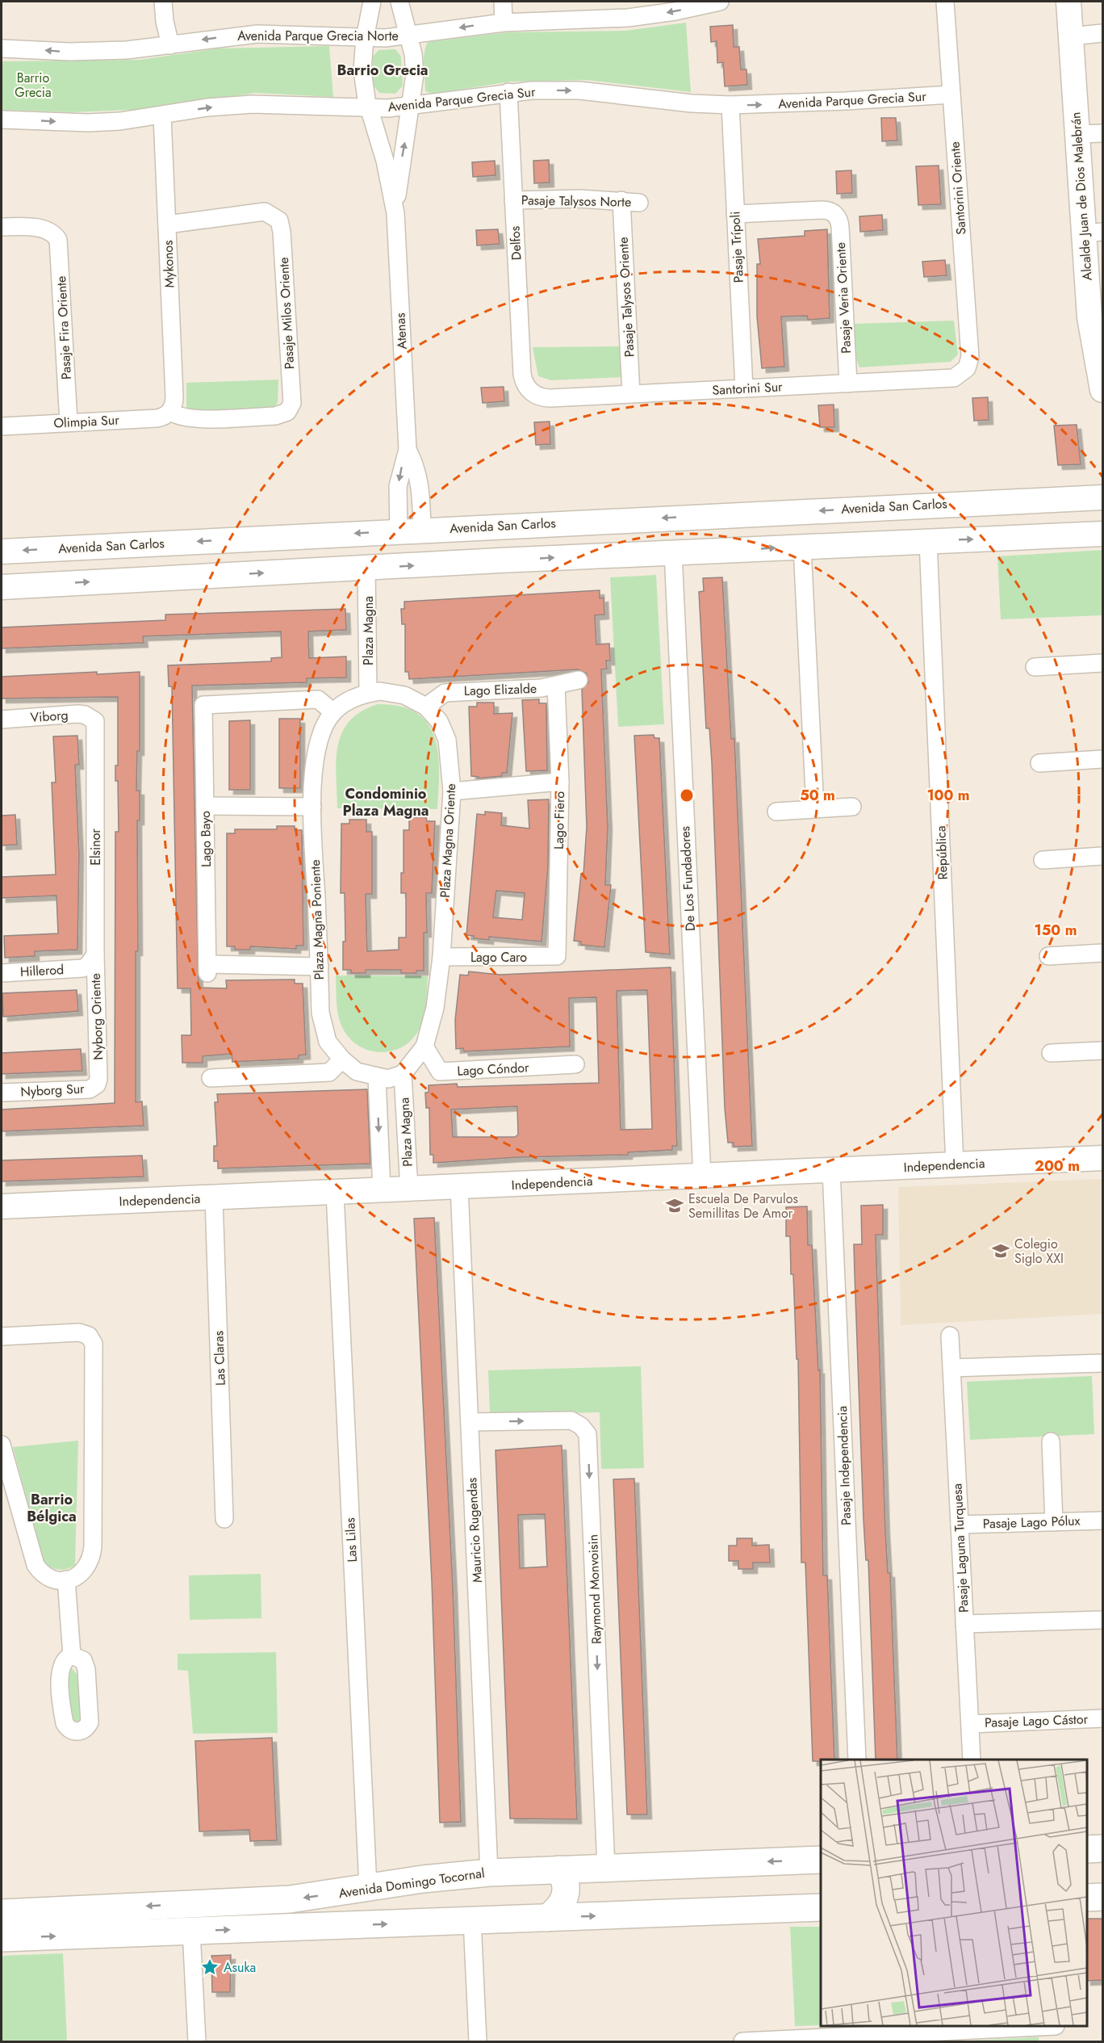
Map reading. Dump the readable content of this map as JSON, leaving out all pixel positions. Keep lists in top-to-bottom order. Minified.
{"streets":{"main road":["Alcalde Juan de Dios Malebrán","Avenida San Carlos","Independencia","Avenida Domingo Tocornal"],"street":["Avenida Parque Grecia Norte","Avenida Parque Grecia Sur","Santorini Oriente","Pasaje Talysos Norte","Delfos","Pasaje Trípoli","Mykonos","Pasaje Talysos Oriente","Pasaje Veria Oriente","Pasaje Milos Oriente","Pasaje Fira Oriente","Atenas","Santorini Sur","Olimpia Sur","Plaza Magna","Lago Elizalde","Viborg","Lago Fiero","Lago Bayo","Plaza Magna Oriente","Elsinor","República","De Los Fundadores","Plaza Magna Poniente","Lago Caro","Hillerod","Nyborg Oriente","Lago Cóndor","Nyborg Sur","Las Claras","Pasaje Independencia","Pasaje Lago Pólux","Mauricio Rugendas","Las Lilas","Pasaje Laguna Turquesa","Raymond Monvoisin","Pasaje Lago Cástor"]},"crossings":[["Avenida Parque Grecia Norte","Atenas"],["Avenida Parque Grecia Sur","Santorini Oriente"],["Avenida Parque Grecia Sur","Delfos"],["Avenida Parque Grecia Sur","Pasaje Trípoli"],["Avenida Parque Grecia Sur","Mykonos"],["Avenida Parque Grecia Sur","Atenas"],["Santorini Oriente","Santorini Sur"],["Pasaje Talysos Norte","Delfos"],["Pasaje Talysos Norte","Pasaje Talysos Oriente"],["Delfos","Santorini Sur"],["Pasaje Trípoli","Pasaje Veria Oriente"],["Pasaje Trípoli","Santorini Sur"],["Mykonos","Pasaje Milos Oriente"],["Mykonos","Olimpia Sur"],["Pasaje Talysos Oriente","Santorini Sur"],["Pasaje Veria Oriente","Santorini Sur"],["Pasaje Milos Oriente","Olimpia Sur"],["Pasaje Fira Oriente","Olimpia Sur"],["Atenas","Avenida San Carlos"],["Plaza Magna","Plaza Magna Oriente"],["Plaza Magna","Plaza Magna Poniente"],["Plaza Magna","Independencia"],["Lago Elizalde","Lago Fiero"],["Lago Elizalde","Plaza Magna Oriente"],["Viborg","Elsinor"],["Lago Fiero","Lago Caro"],["Lago Bayo","Plaza Magna Oriente"],["Lago Bayo","Plaza Magna Poniente"],["Plaza Magna Oriente","Plaza Magna Poniente"],["Plaza Magna Oriente","Lago Caro"],["Plaza Magna Oriente","Lago Cóndor"],["Elsinor","Hillerod"],["Elsinor","Nyborg Oriente"],["República","Independencia"],["De Los Fundadores","Independencia"],["Hillerod","Nyborg Oriente"],["Nyborg Oriente","Nyborg Sur"],["Independencia","Las Claras"],["Independencia","Pasaje Independencia"],["Independencia","Mauricio Rugendas"],["Independencia","Las Lilas"],["Pasaje Lago Pólux","Pasaje Laguna Turquesa"],["Mauricio Rugendas","Raymond Monvoisin"],["Mauricio Rugendas","Avenida Domingo Tocornal"],["Las Lilas","Avenida Domingo Tocornal"],["Pasaje Laguna Turquesa","Pasaje Lago Cástor"],["Raymond Monvoisin","Avenida Domingo Tocornal"]],"one_way":["Avenida Parque Grecia Norte","Avenida Parque Grecia Sur","Raymond Monvoisin"],"districts":["Barrio Grecia","Condominio Plaza Magna","Barrio Bélgica"],"parks":["Barrio Grecia"],"places":{"school or university":["Escuela De Parvulos Semillitas De Amor","Colegio Siglo XXI"],"place":["Asuka"]},"rings":["50 m","100 m","150 m","200 m"]}
